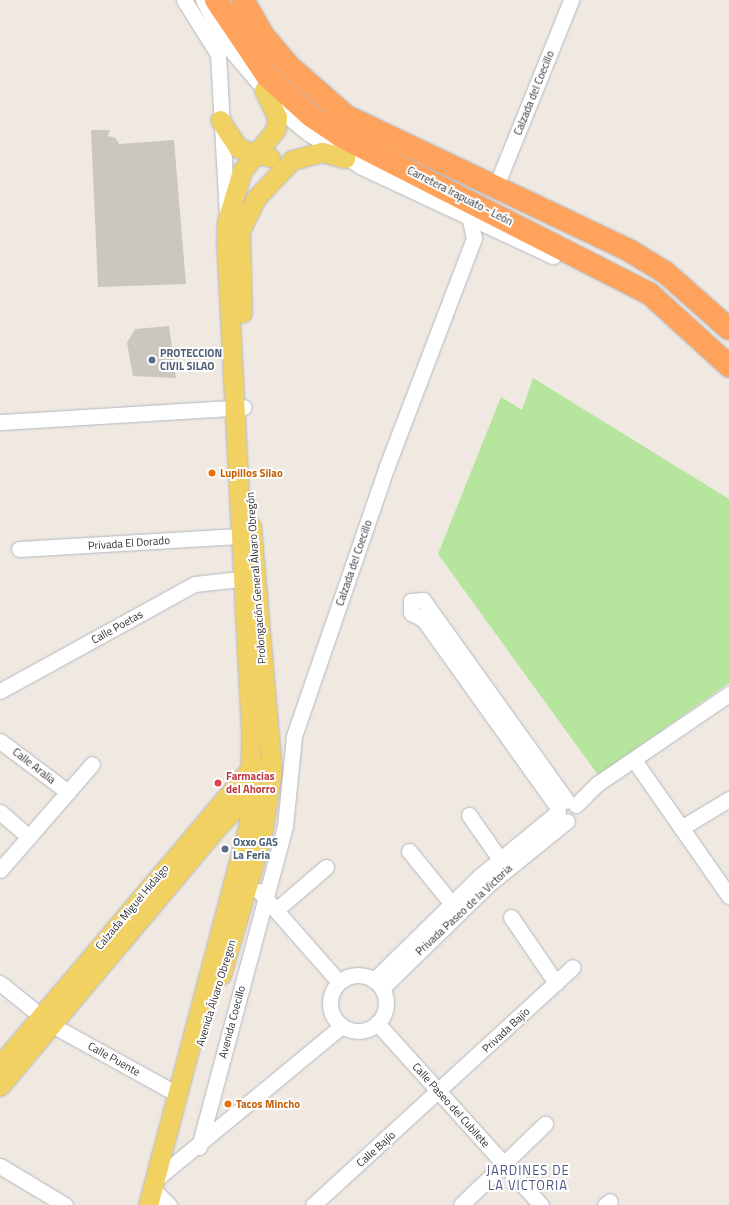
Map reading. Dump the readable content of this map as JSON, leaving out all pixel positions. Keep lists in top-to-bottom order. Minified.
{"streets":{"highway":["Carretera Irapuato - León"],"main road":["Prolongación General Álvaro Obregón","Calzada Miguel Hidalgo","Avenida Álvaro Obregon"],"street":["Calzada del Coecillo","Privada El Dorado","Calle Poetas","Calle Aralia","Privada Paseo de la Victoria","Avenida Coecillo","Privada Bajío","Calle Puente","Calle Paseo del Cubilete","Calle Bajío"]},"crossings":[["Calzada del Coecillo","Carretera Irapuato - León"],["Calzada del Coecillo","Avenida Coecillo"],["Privada El Dorado","Prolongación General Álvaro Obregón"],["Prolongación General Álvaro Obregón","Calle Poetas"],["Prolongación General Álvaro Obregón","Calzada Miguel Hidalgo"],["Prolongación General Álvaro Obregón","Avenida Álvaro Obregon"],["Calzada Miguel Hidalgo","Avenida Álvaro Obregon"],["Calzada Miguel Hidalgo","Calle Puente"],["Privada Paseo de la Victoria","Calle Paseo del Cubilete"],["Avenida Álvaro Obregon","Calle Puente"],["Privada Bajío","Calle Paseo del Cubilete"],["Privada Bajío","Calle Bajío"],["Calle Paseo del Cubilete","Calle Bajío"]],"districts":["JARDINES DE LA VICTORIA"],"places":["PROTECCION CIVIL SILAO","Lupillos Silao","Farmacias del Ahorro","Oxxo GAS La Feria","Tacos Mincho"]}
